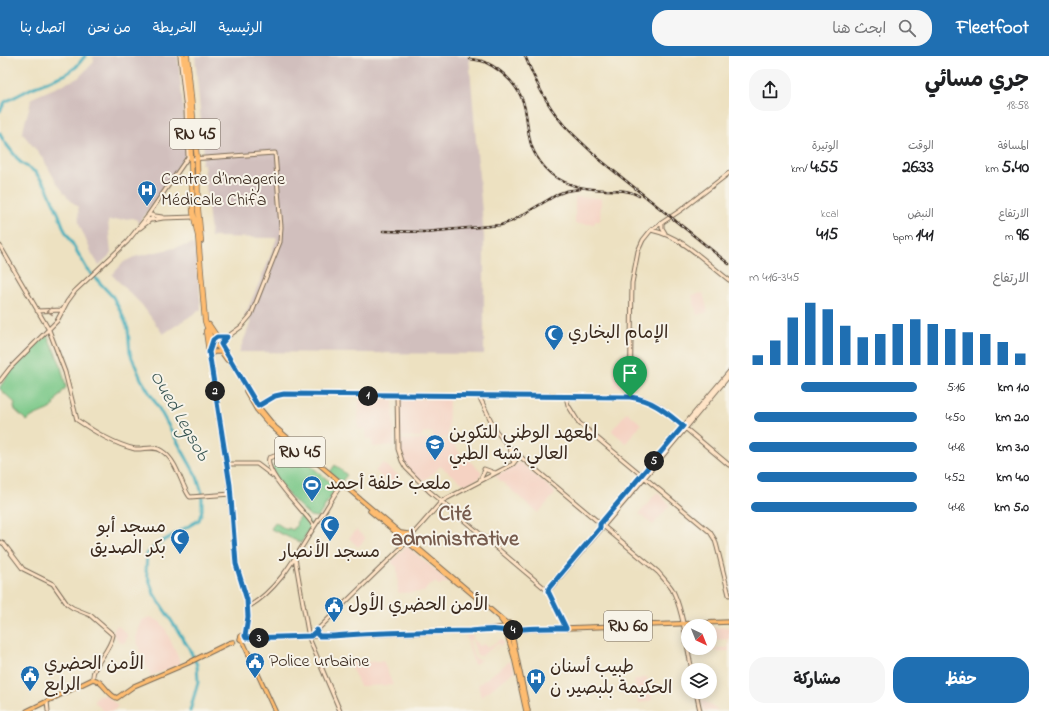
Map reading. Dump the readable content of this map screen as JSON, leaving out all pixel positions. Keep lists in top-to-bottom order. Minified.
{"streets":{"highway":["RN 45"],"main road":["RN 60"]},"crossings":[["RN 45","RN 60"]],"districts":["Cité administrative"],"water":["Oued Legsob"],"places":{"hospital":["Centre d’Imagerie Médicale Chifa","طبيب أسنان الحكيمة بلبصير. ن"],"mosque":["الإمام البخاري","مسجد الأنصار","مسجد أبو بكر الصديق"],"school or university":["المعهد الوطني للتكوين العالي شبه الطبي"],"sports":["ملعب خلفة أحمد"],"public building":["الأمن الحضري الأول","Police urbaine","الأمن الحضري الرابع"]},"north":"bottom right","page":{"header":"Fleetfoot","search":"ابحث هنا","nav":["الرئيسية","الخريطة","من نحن","اتصل بنا"],"heading":["جري مسائي","18:58"],"stats":[["المسافة","5.40 km"],["الوقت","26:33"],["الوتيرة","4:55 /km"],["الارتفاع","96 m"],["النبض","141 bpm"],["kcal","415"]],"chart":["الارتفاع","345–416 m"],"list":[{"name":"1.0 km","note":"5:16"},{"name":"2.0 km","note":"4:50"},{"name":"3.0 km","note":"4:48"},{"name":"4.0 km","note":"4:52"},{"name":"5.0 km","note":"4:48"}],"pins":["2","1","5","4","3"],"buttons":["حفظ","مشاركة"]}}
